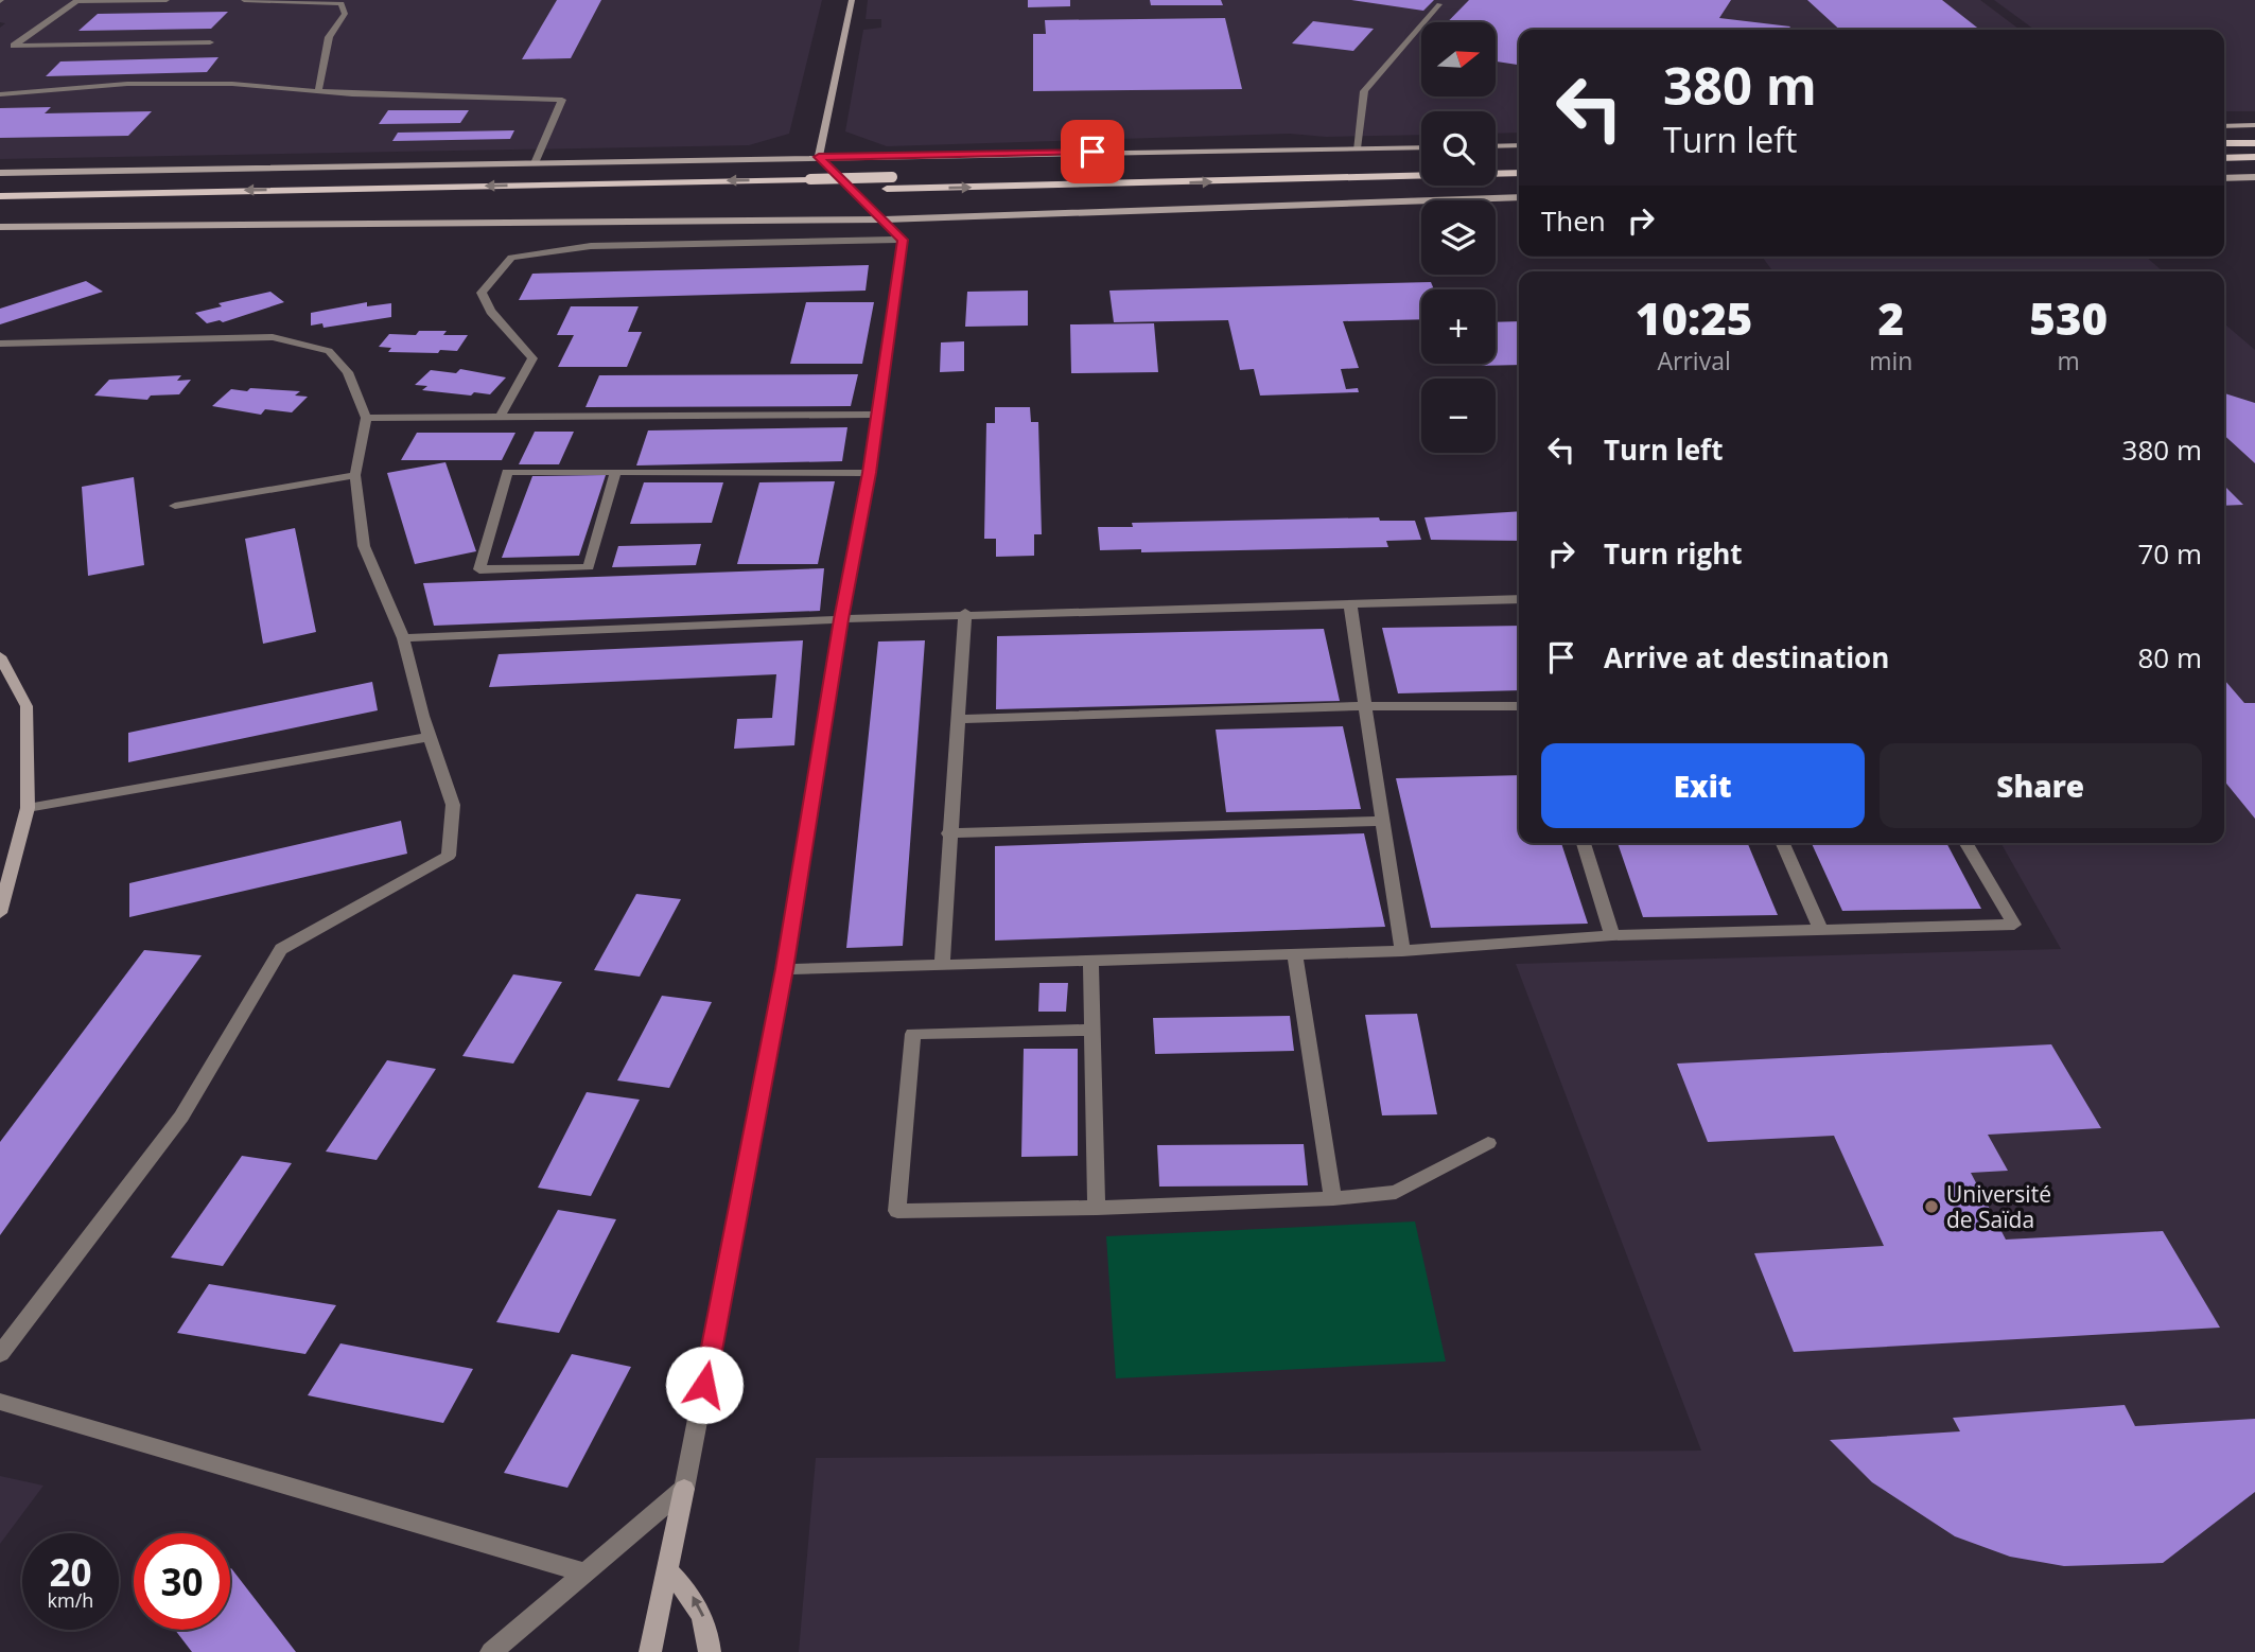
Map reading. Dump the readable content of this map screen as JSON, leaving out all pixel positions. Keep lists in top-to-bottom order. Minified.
{"places":["Université de Saïda"],"north":"right","page":{"map_buttons":["+","−"],"turn":["380 m","Turn left"],"then":"Then","eta":["10:25","Arrival","2","min","530","m"],"list":[{"name":"Turn left","value":"380 m"},{"name":"Turn right","value":"70 m"},{"name":"Arrive at destination","value":"80 m"}],"buttons":["Exit","Share"],"speed":"20 km/h","limit":"30"}}
